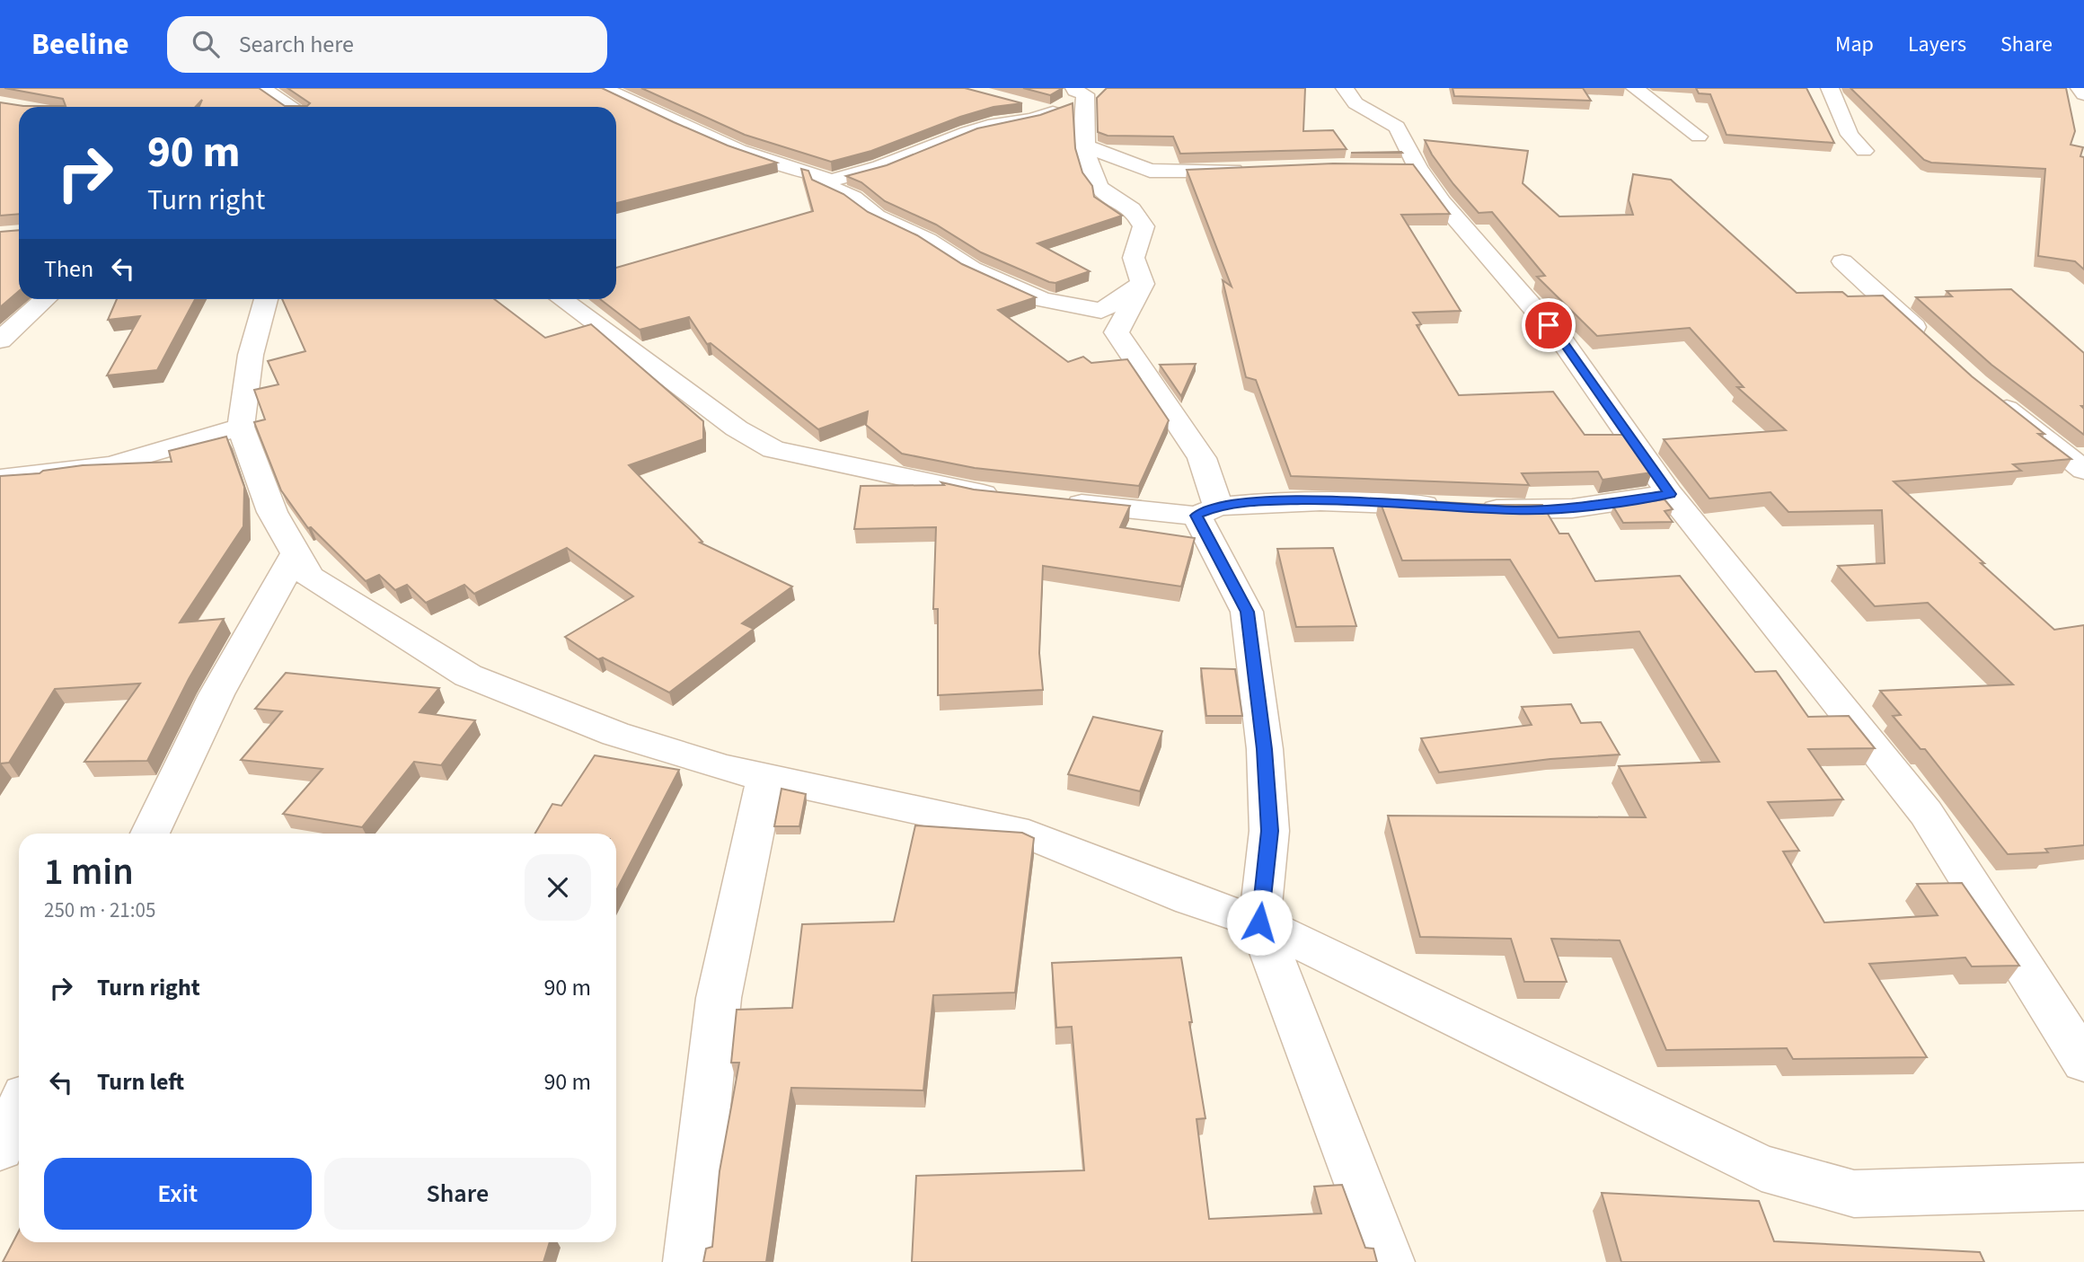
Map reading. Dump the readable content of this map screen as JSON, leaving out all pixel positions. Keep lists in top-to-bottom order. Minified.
{"page":{"header":"Beeline","search":"Search here","nav":["Map","Layers","Share"],"turn":["90 m","Turn right"],"then":"Then","heading":["1 min","250 m · 21:05"],"list":[{"name":"Turn right","value":"90 m"},{"name":"Turn left","value":"90 m"}],"buttons":["Exit","Share"]}}
